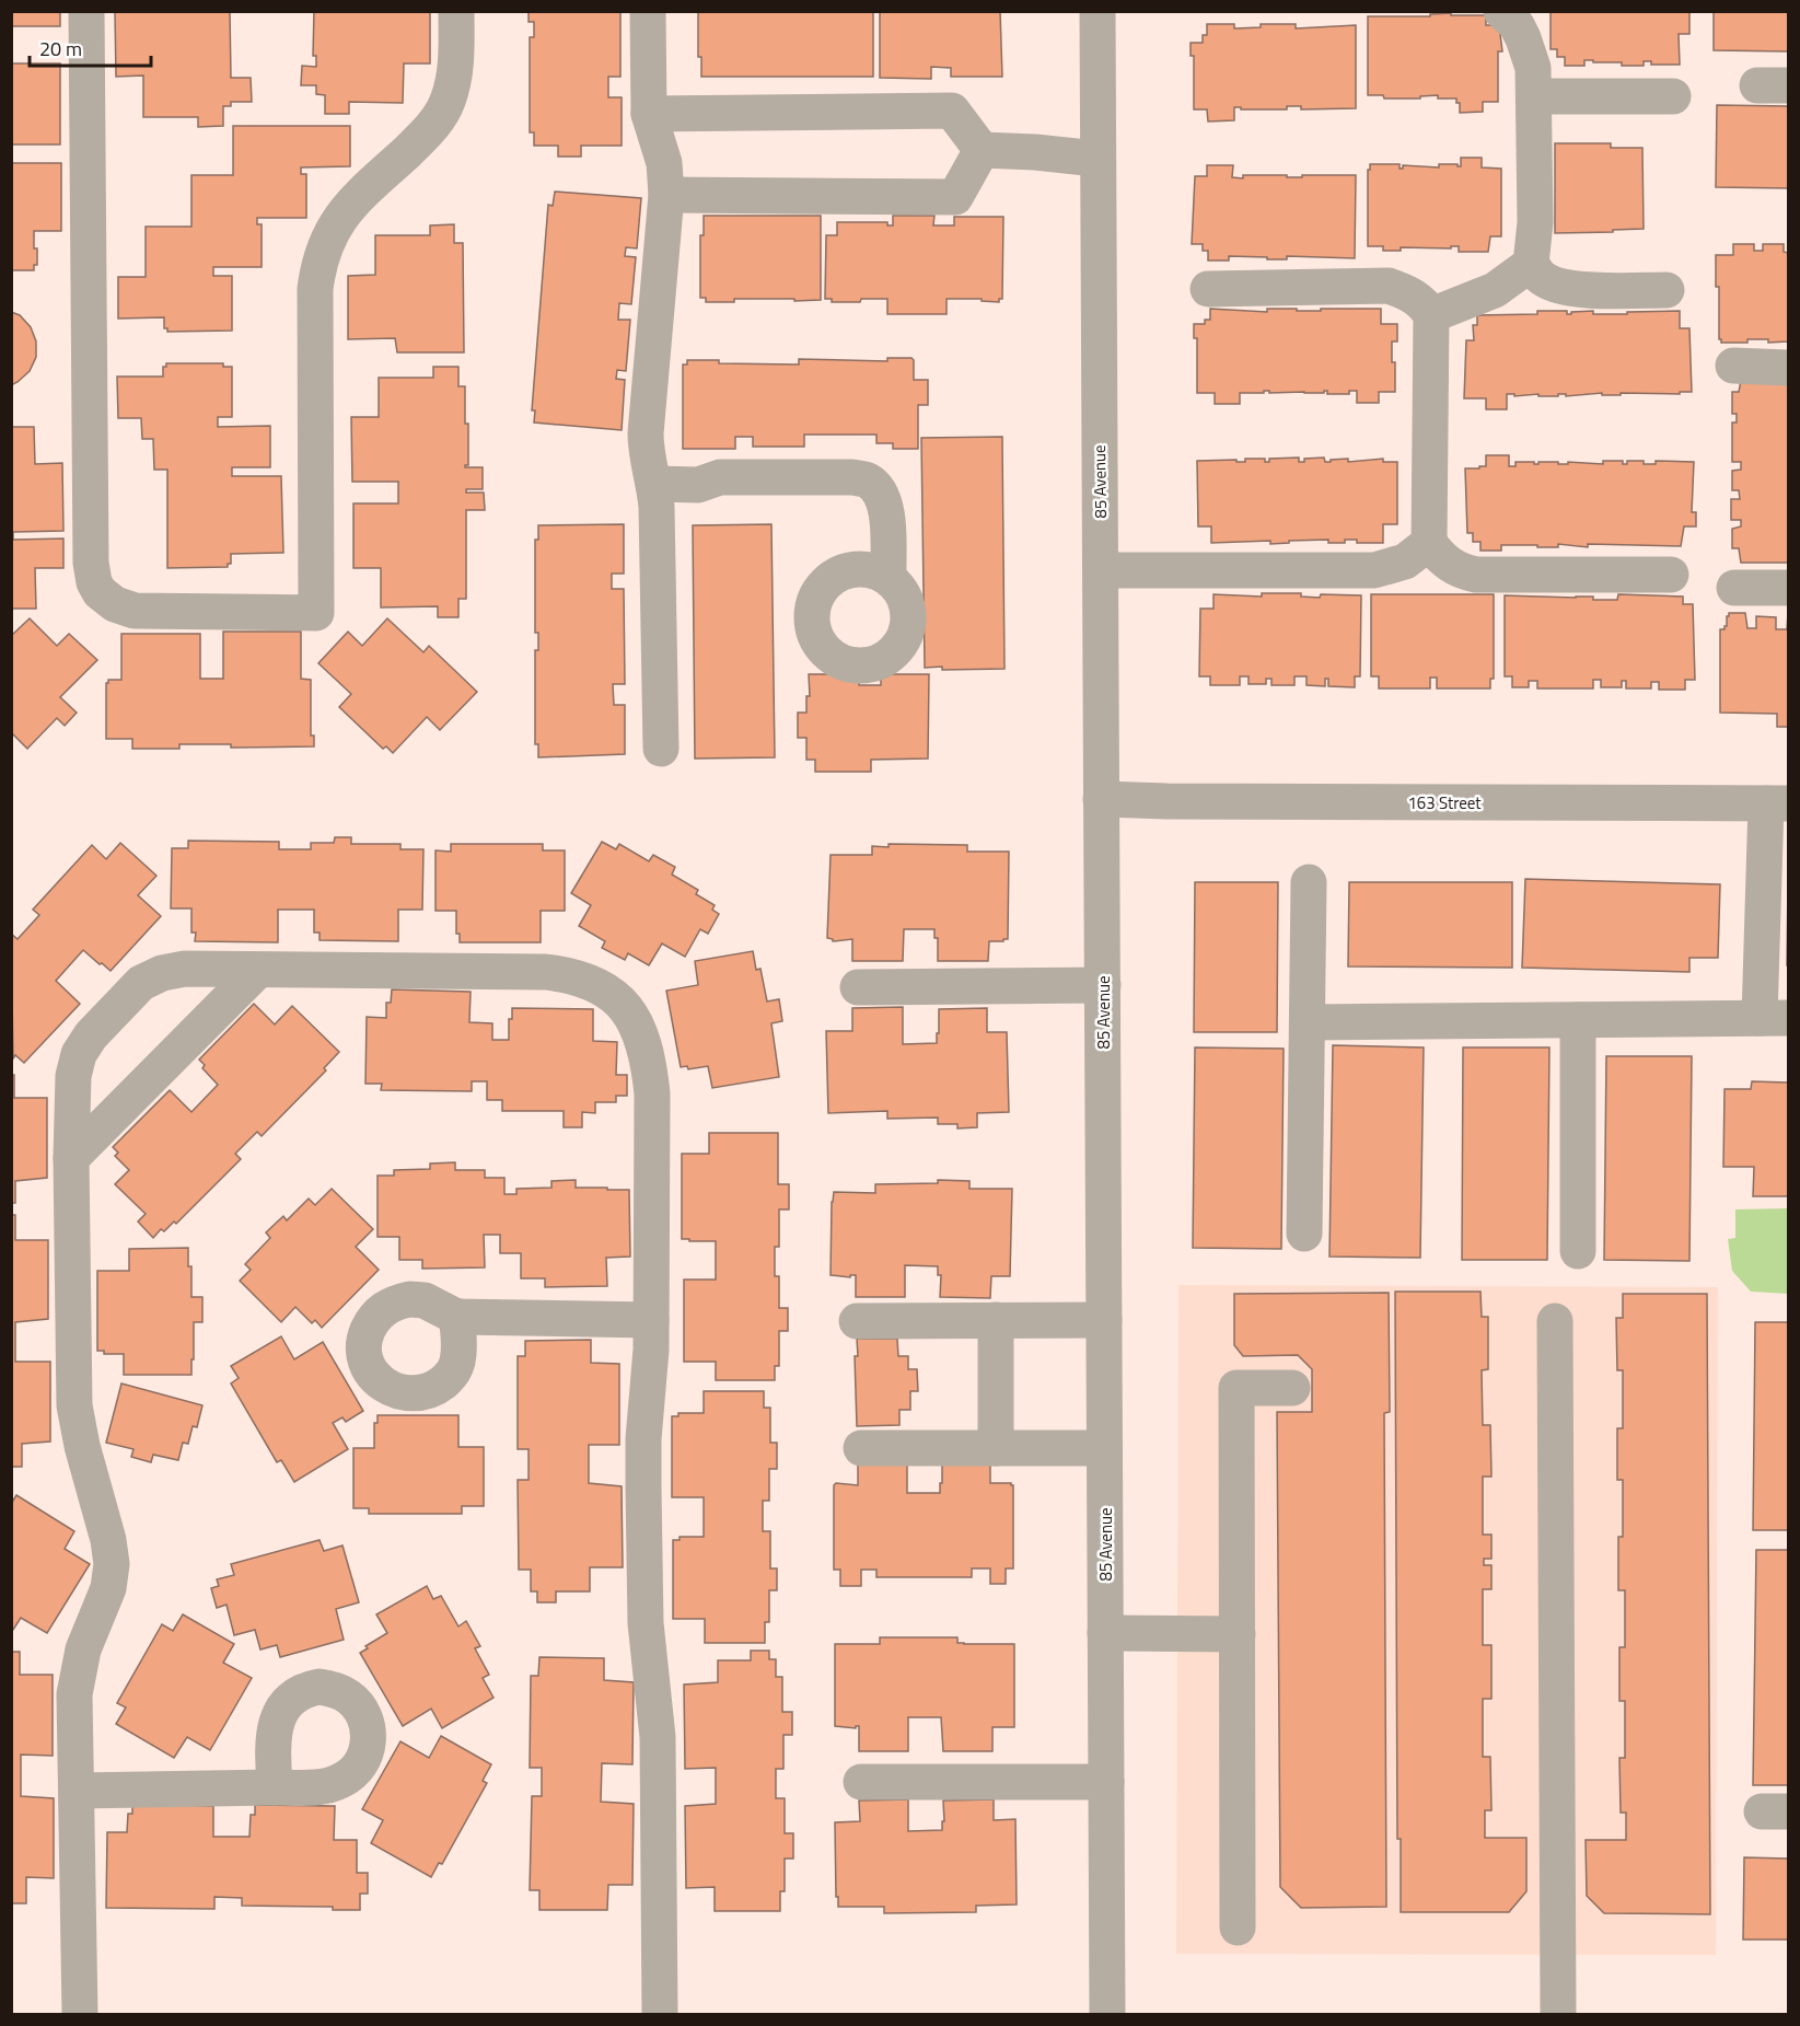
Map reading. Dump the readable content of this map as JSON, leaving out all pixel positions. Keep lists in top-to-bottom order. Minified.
{"streets":{"street":["85 Avenue","163 Street"]},"crossings":[["85 Avenue","163 Street"]],"scale_bar":"20 m"}
